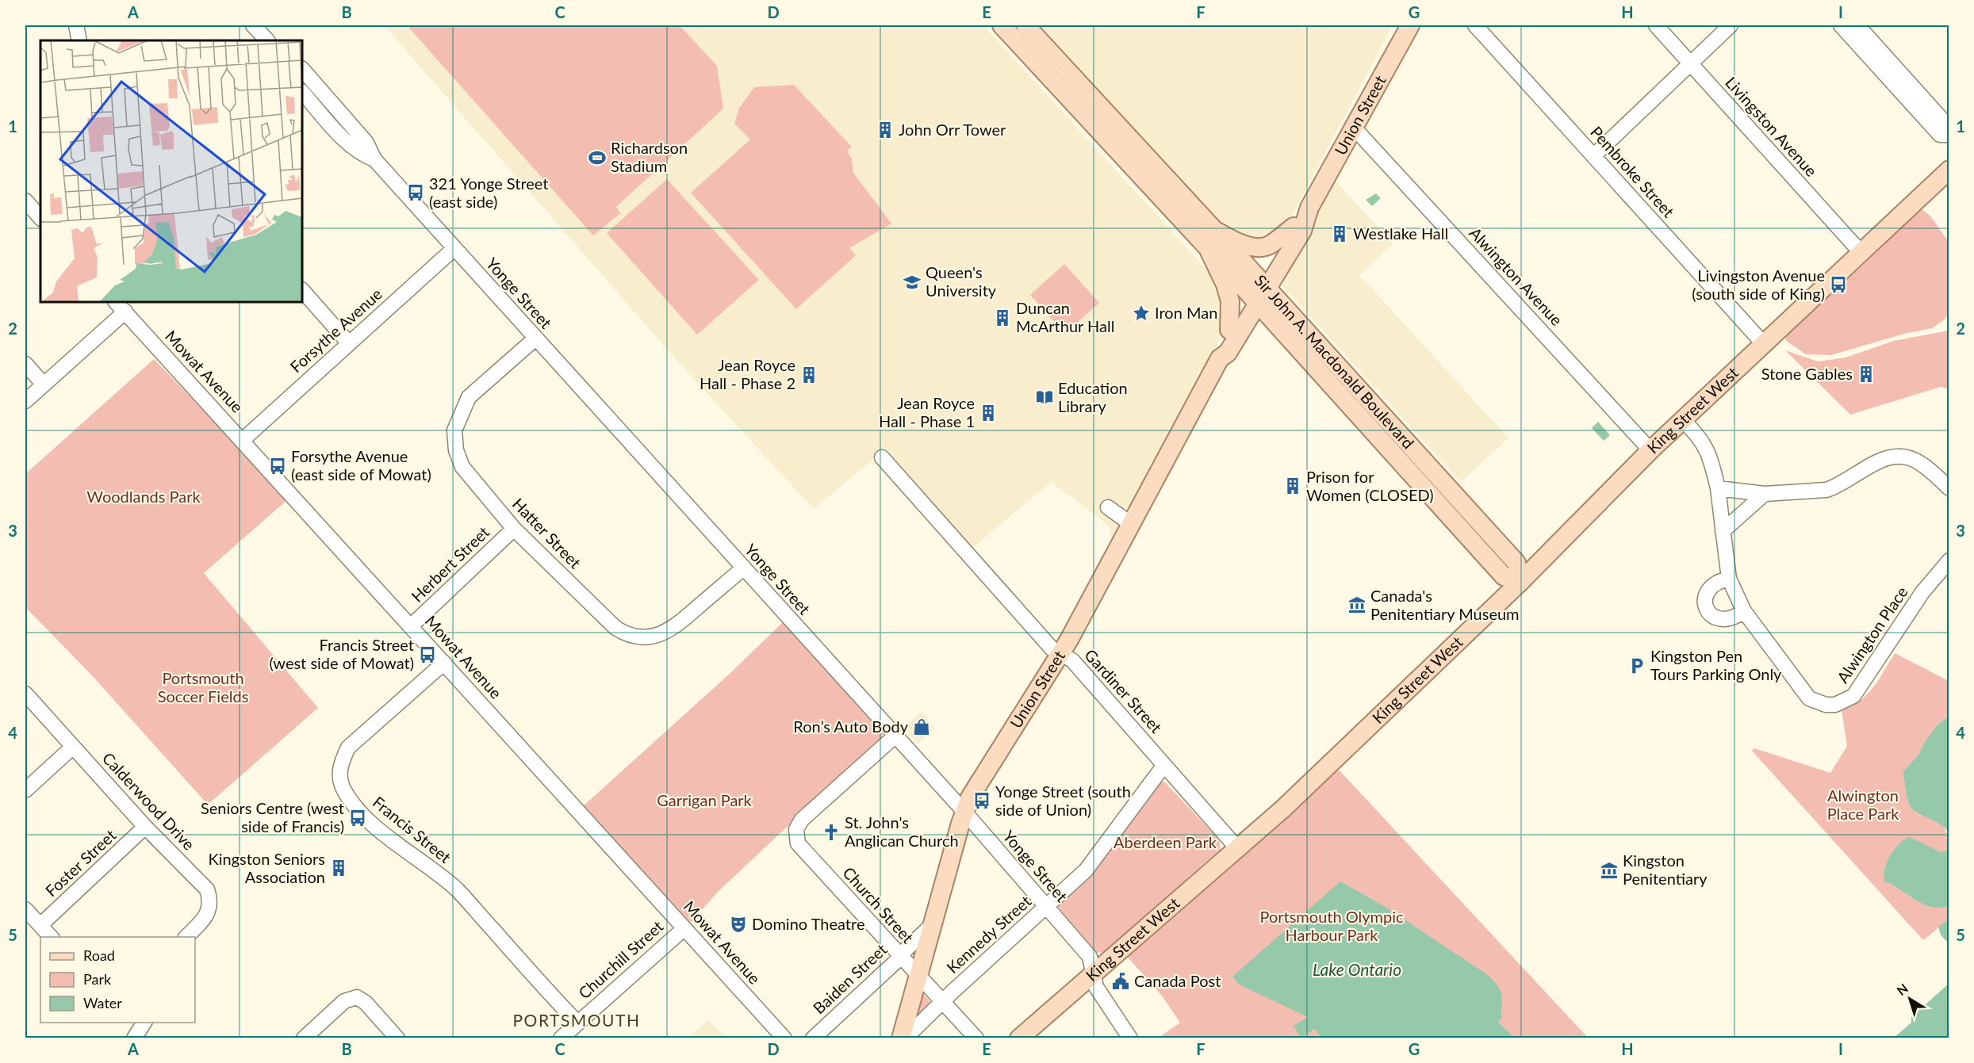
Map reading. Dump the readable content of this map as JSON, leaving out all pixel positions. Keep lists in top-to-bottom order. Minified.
{"streets":{"main road":["Union Street","Sir John A. Macdonald Boulevard","King Street West"],"street":["Livingston Avenue","Pembroke Street","Alwington Avenue","Yonge Street","Forsythe Avenue","Mowat Avenue","Hatter Street","Herbert Street","Alwington Place","Gardiner Street","Calderwood Drive","Francis Street","Foster Street","Church Street","Kennedy Street","Churchill Street","Baiden Street"]},"crossings":[["Union Street","Alwington Avenue"],["Union Street","Yonge Street"],["Union Street","Sir John A. Macdonald Boulevard"],["Union Street","Gardiner Street"],["Union Street","Church Street"],["Union Street","Baiden Street"],["Livingston Avenue","King Street West"],["Pembroke Street","King Street West"],["Alwington Avenue","King Street West"],["Yonge Street","Forsythe Avenue"],["Yonge Street","King Street West"],["Yonge Street","Hatter Street"],["Yonge Street","Church Street"],["Yonge Street","Kennedy Street"],["Forsythe Avenue","Mowat Avenue"],["Sir John A. Macdonald Boulevard","King Street West"],["Mowat Avenue","Herbert Street"],["Mowat Avenue","Francis Street"],["Mowat Avenue","Churchill Street"],["King Street West","Alwington Place"],["King Street West","Gardiner Street"],["Hatter Street","Herbert Street"],["Gardiner Street","Kennedy Street"],["Calderwood Drive","Foster Street"],["Francis Street","Churchill Street"],["Church Street","Kennedy Street"],["Church Street","Baiden Street"]],"districts":["PORTSMOUTH"],"water":["Lake Ontario"],"parks":["Woodlands Park","Portsmouth Soccer Fields","Alwington Place Park","Garrigan Park","Aberdeen Park","Portsmouth Olympic Harbour Park"],"places":{"building":["John Orr Tower","Westlake Hall","Duncan McArthur Hall","Stone Gables","Jean Royce Hall - Phase 2","Jean Royce Hall - Phase 1","Prison for Women (CLOSED)","Kingston Seniors Association"],"sports":["Richardson Stadium"],"bus stop":["321 Yonge Street (east side)","Livingston Avenue (south side of King)","Forsythe Avenue (east side of Mowat)","Francis Street (west side of Mowat)","Yonge Street (south side of Union)","Seniors Centre (west side of Francis)"],"school or university":["Queen's University"],"place":["Iron Man"],"library":["Education Library"],"museum":["Canada's Penitentiary Museum","Kingston Penitentiary"],"parking":["Kingston Pen Tours Parking Only"],"shop":["Ron’s Auto Body"],"church":["St. John's Anglican Church"],"theatre":["Domino Theatre"],"public building":["Canada Post"]},"legend":["Road","Park","Water"],"north":"top left","grid":{"columns":["A","B","C","D","E","F","G","H","I"],"rows":["1","2","3","4","5"]}}
